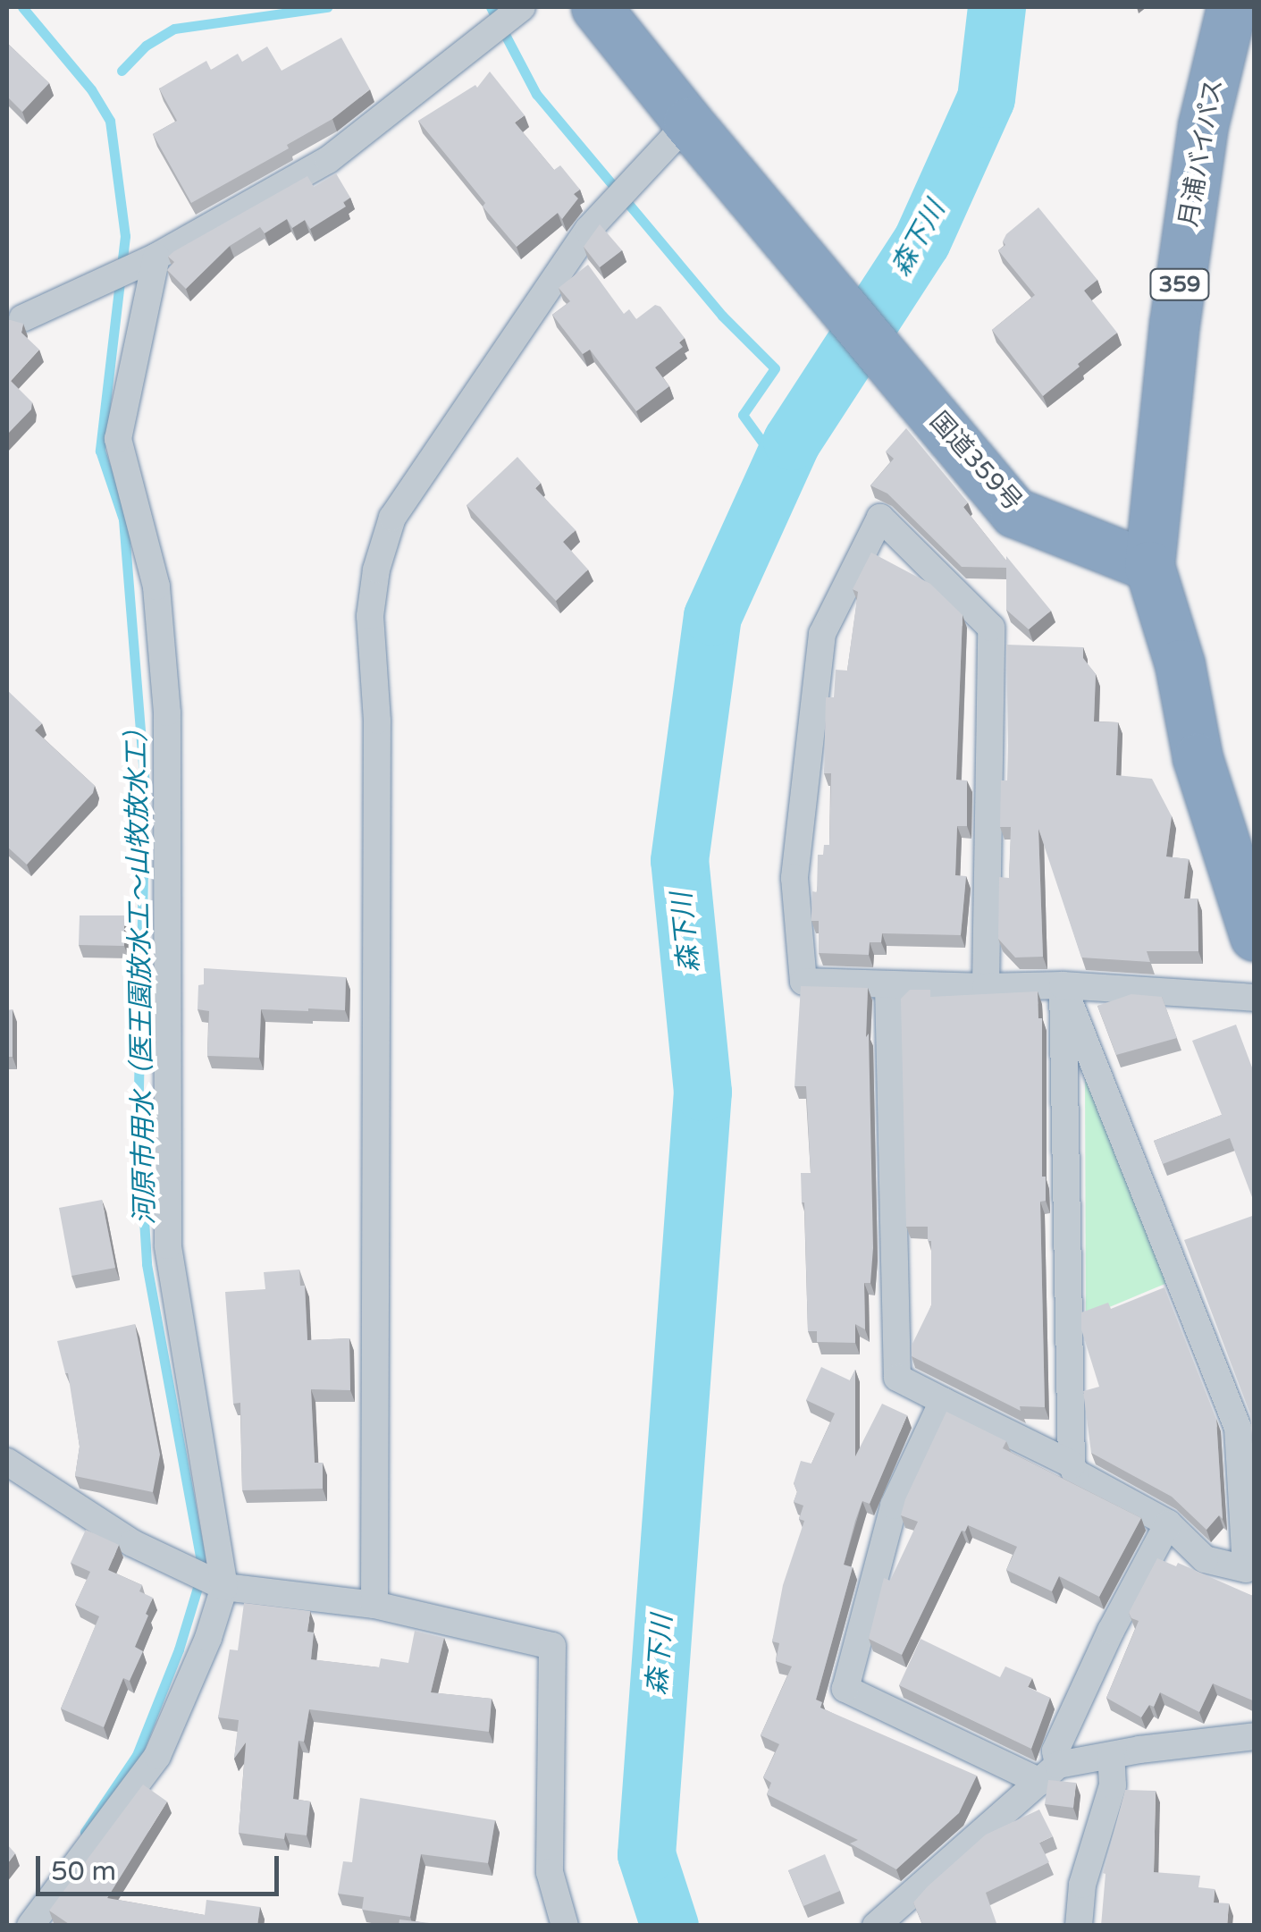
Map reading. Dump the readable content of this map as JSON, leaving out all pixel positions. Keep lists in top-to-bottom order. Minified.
{"streets":{"highway":["月浦バイパス","359","国道359号"]},"crossings":[["月浦バイパス","359"],["月浦バイパス","国道359号"],["359","国道359号"]],"water":["森下川","河原市用水（医王園放水工～山牧放水工）"],"scale_bar":"50 m"}
